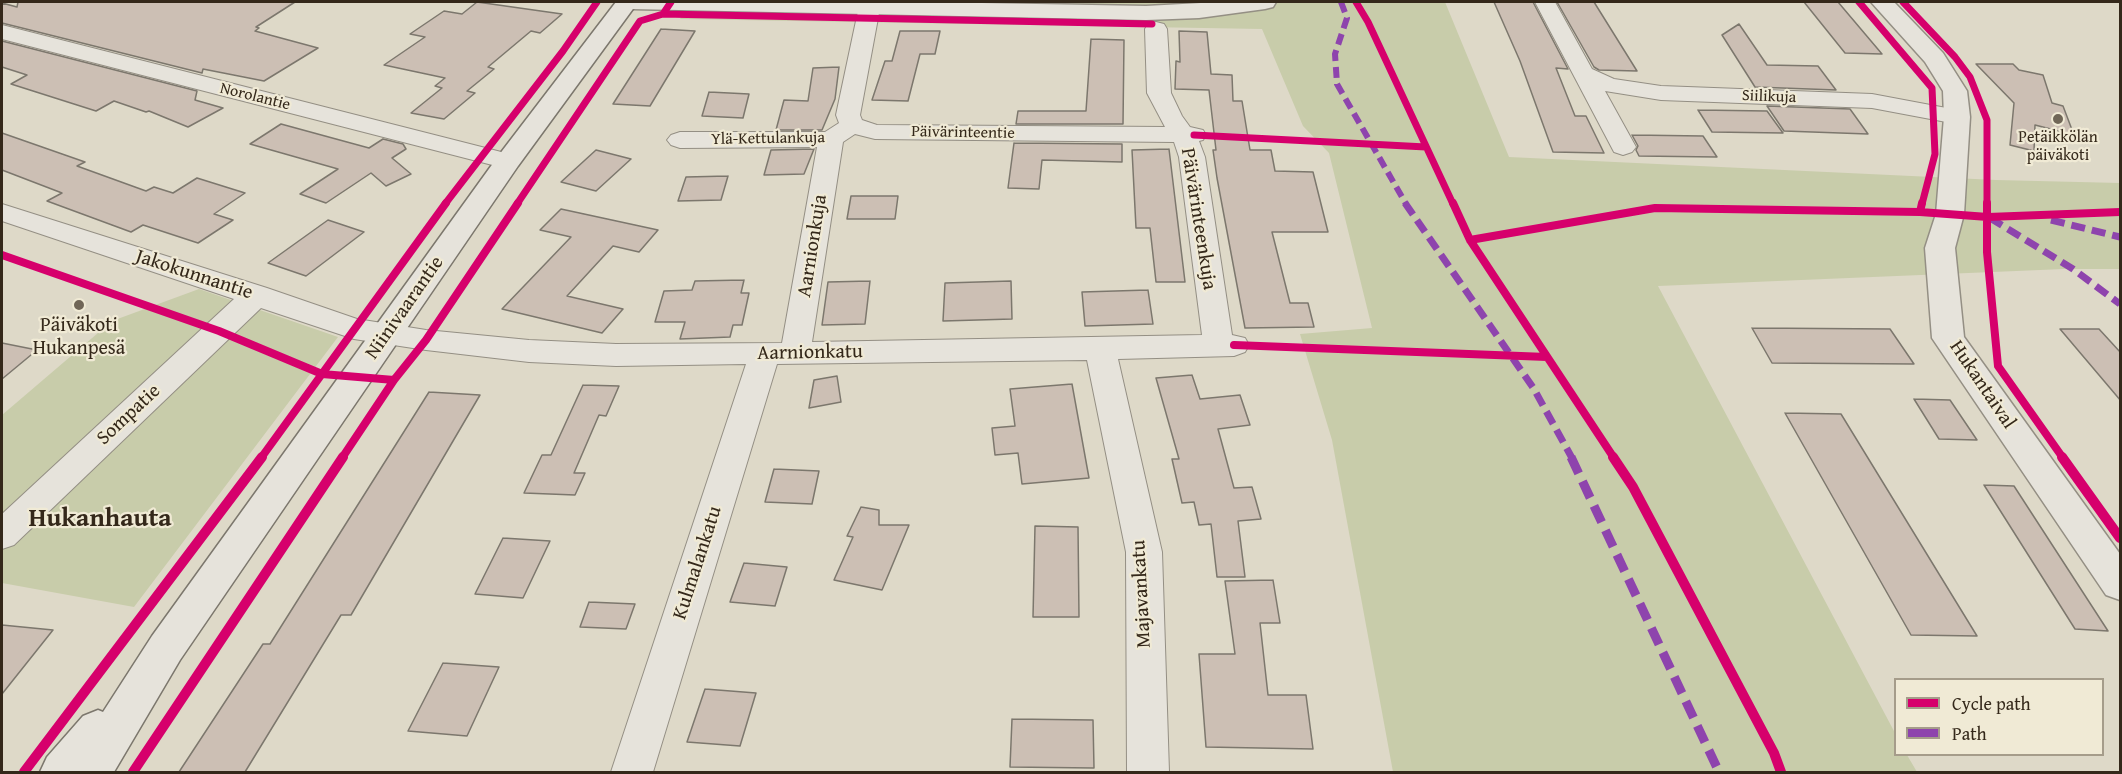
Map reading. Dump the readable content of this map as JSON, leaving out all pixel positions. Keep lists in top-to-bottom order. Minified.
{"streets":{"street":["Norolantie","Siilikuja","Päivärinteentie","Ylä-Kettulankuja","Päivärinteenkuja","Aarnionkuja","Jakokunnantie","Niinivaarantie","Aarnionkatu","Hukantaival","Sompatie","Kulmalankatu","Majavankatu"]},"crossings":[["Norolantie","Niinivaarantie"],["Siilikuja","Hukantaival"],["Päivärinteentie","Ylä-Kettulankuja"],["Päivärinteentie","Päivärinteenkuja"],["Päivärinteentie","Aarnionkuja"],["Ylä-Kettulankuja","Aarnionkuja"],["Päivärinteenkuja","Aarnionkatu"],["Aarnionkuja","Aarnionkatu"],["Aarnionkuja","Kulmalankatu"],["Jakokunnantie","Niinivaarantie"],["Jakokunnantie","Aarnionkatu"],["Jakokunnantie","Sompatie"],["Niinivaarantie","Aarnionkatu"],["Aarnionkatu","Kulmalankatu"],["Aarnionkatu","Majavankatu"]],"districts":["Hukanhauta"],"places":["Petäikkölän päiväkoti","Päiväkoti Hukanpesä"],"legend":["Cycle path","Path"]}
